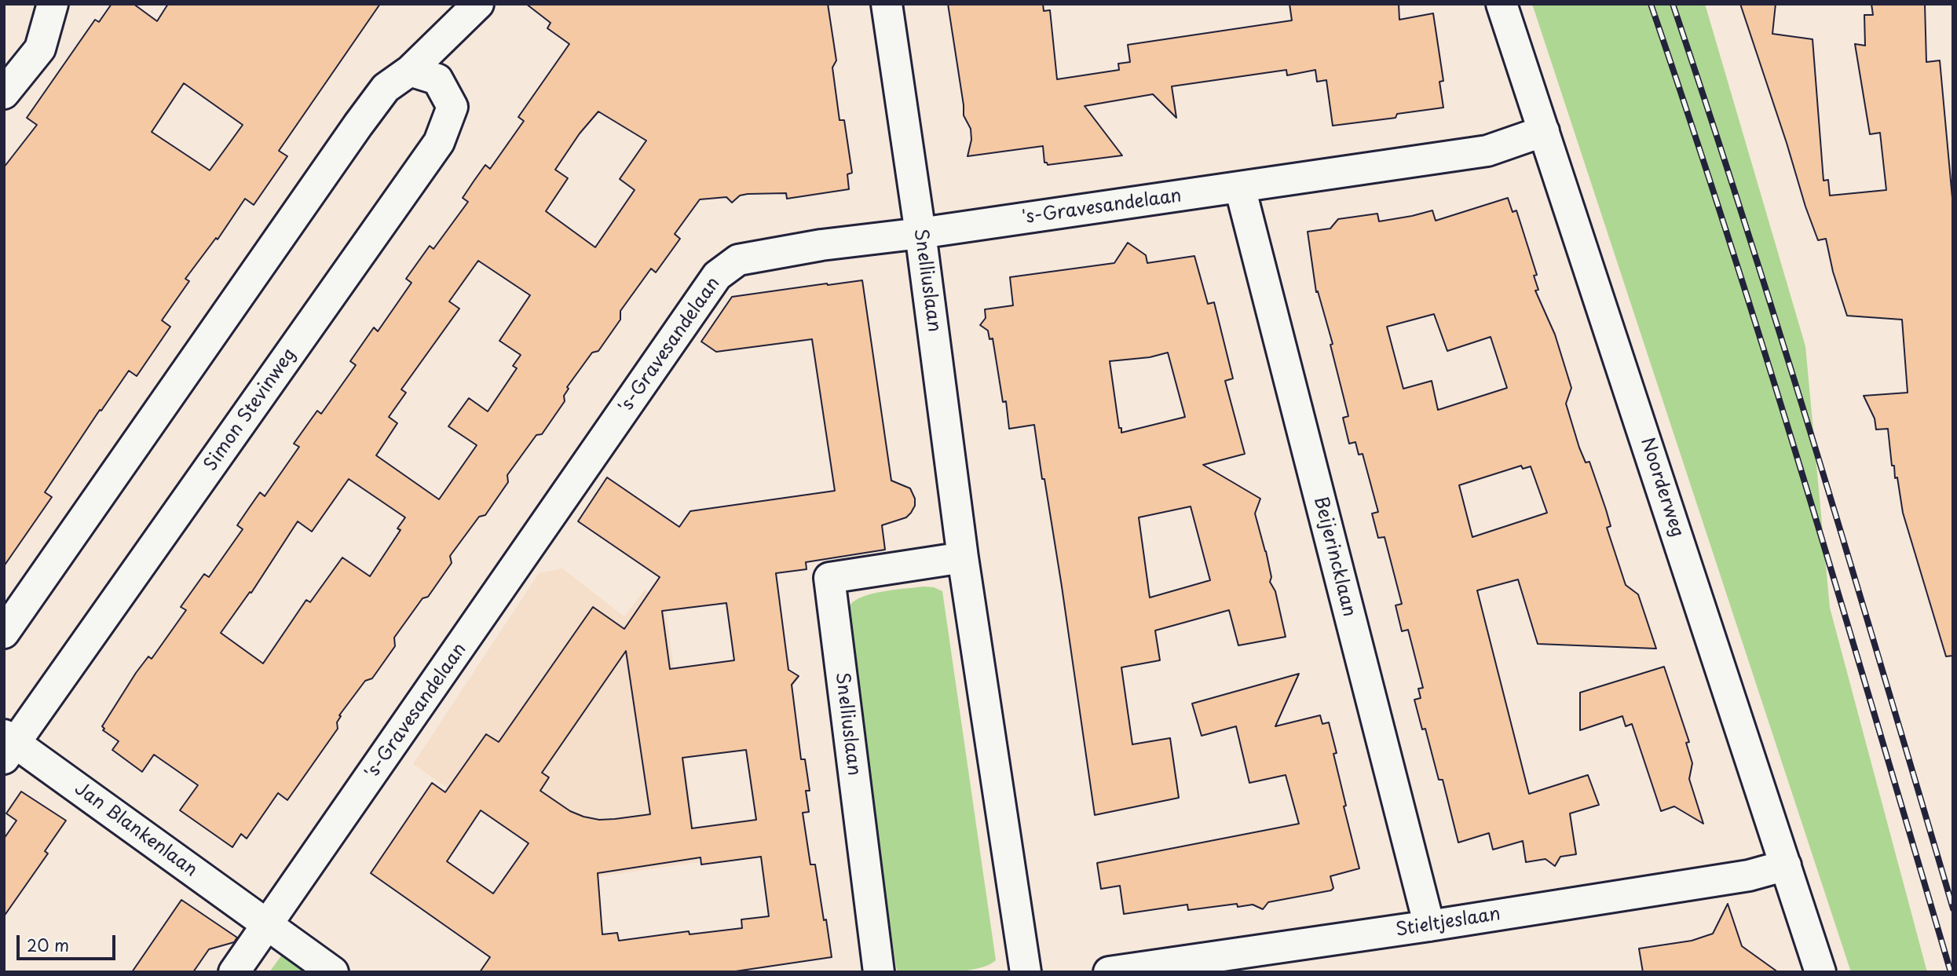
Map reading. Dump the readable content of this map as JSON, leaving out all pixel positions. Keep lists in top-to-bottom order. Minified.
{"streets":{"street":["'s-Gravesandelaan","Snelliuslaan","Simon Stevinweg","Noorderweg","Beijerincklaan","Jan Blankenlaan","Stieltjeslaan"]},"crossings":[["'s-Gravesandelaan","Snelliuslaan"],["'s-Gravesandelaan","Noorderweg"],["'s-Gravesandelaan","Beijerincklaan"],["'s-Gravesandelaan","Jan Blankenlaan"],["Simon Stevinweg","Jan Blankenlaan"],["Noorderweg","Stieltjeslaan"],["Beijerincklaan","Stieltjeslaan"]],"scale_bar":"20 m"}
